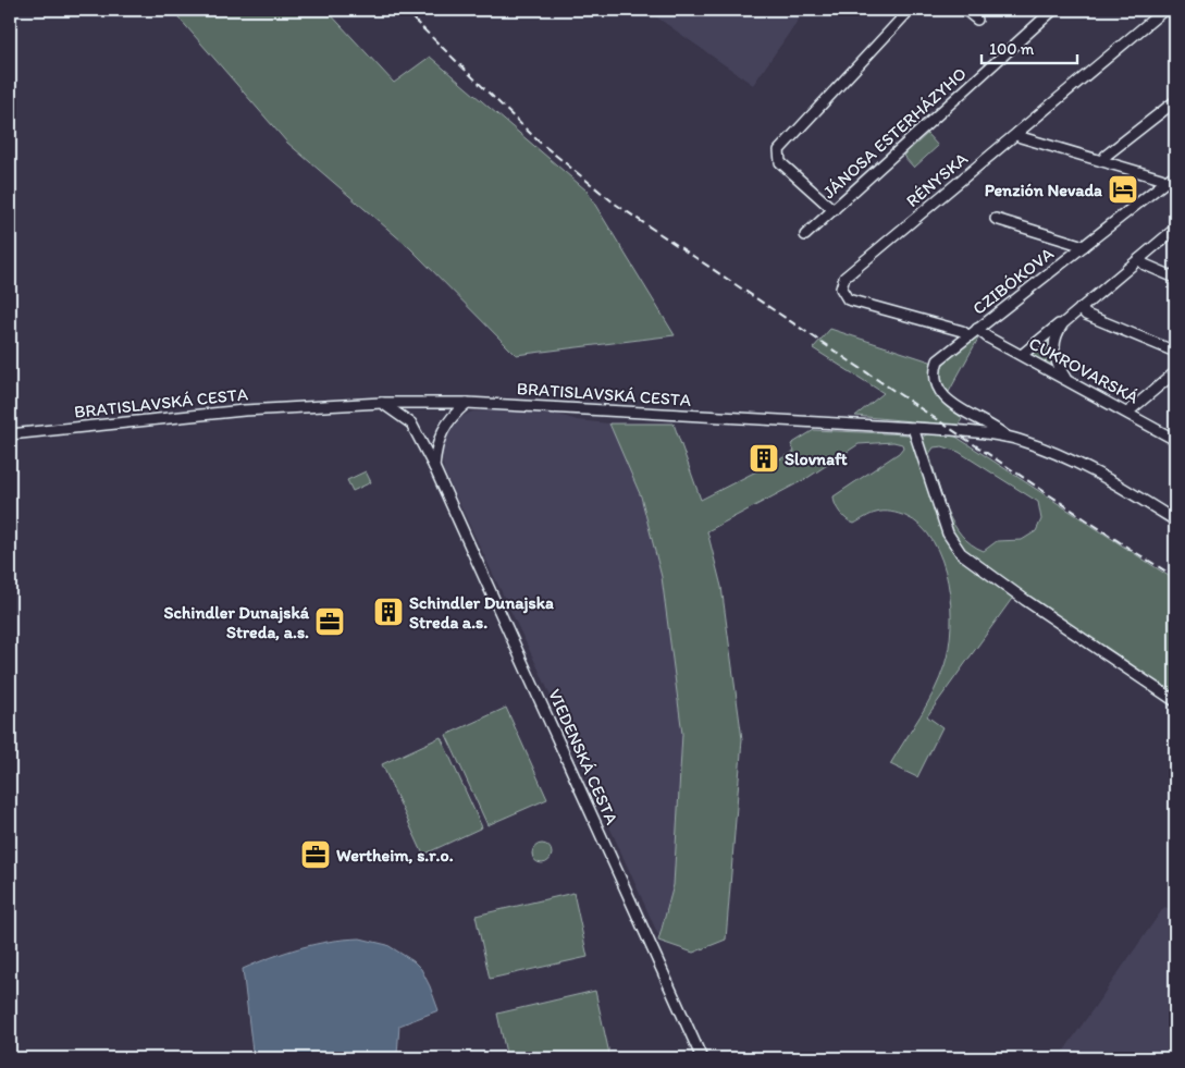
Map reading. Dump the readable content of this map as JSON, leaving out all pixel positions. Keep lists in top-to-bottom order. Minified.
{"streets":{"street":["JÁNOSA ESTERHÁZYHO","RÉNYSKA","CZIBÓKOVA","CUKROVARSKÁ","BRATISLAVSKÁ CESTA","VIEDENSKÁ CESTA"]},"crossings":[["RÉNYSKA","CZIBÓKOVA"],["CZIBÓKOVA","CUKROVARSKÁ"],["BRATISLAVSKÁ CESTA","VIEDENSKÁ CESTA"]],"places":{"hotel":["Penzión Nevada"],"building":["Slovnaft","Schindler Dunajska Streda a.s."],"office":["Schindler Dunajská Streda, a.s.","Wertheim, s.r.o."]},"scale_bar":"100 m"}
